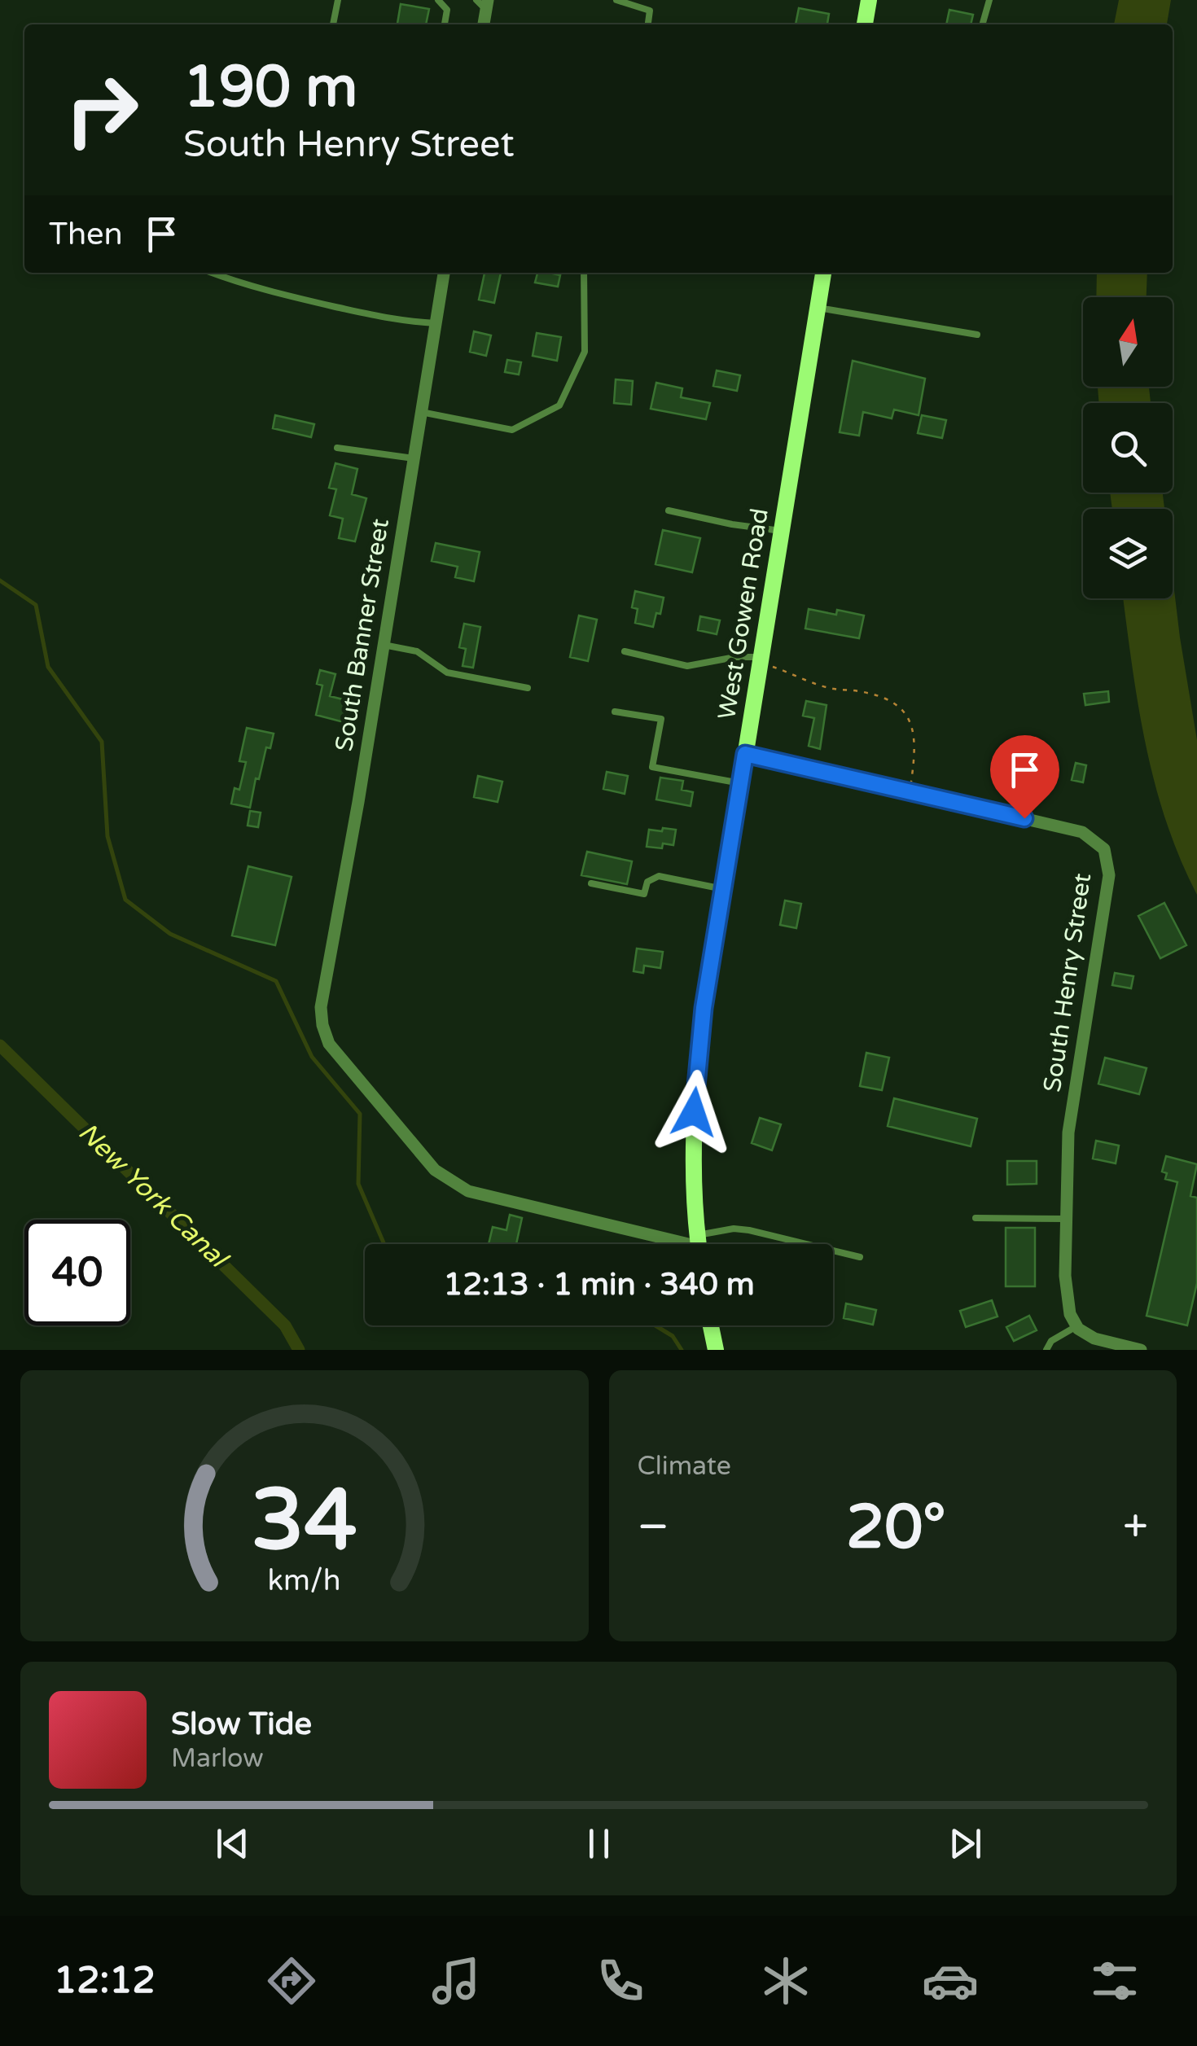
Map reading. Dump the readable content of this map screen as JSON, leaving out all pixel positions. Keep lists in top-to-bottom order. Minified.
{"streets":{"street":["West Gowen Road","South Banner Street","South Henry Street"]},"crossings":[["West Gowen Road","South Henry Street"]],"water":["New York Canal"],"north":"top","page":{"turn":["190 m","South Henry Street"],"then":"Then","limit":"40","trip":"12:13 · 1 min · 340 m","tile":"Climate","heat":["−","20°","+"],"song":["Slow Tide","Marlow"],"tabs":"12:12","gauge":["34","km/h"]}}
